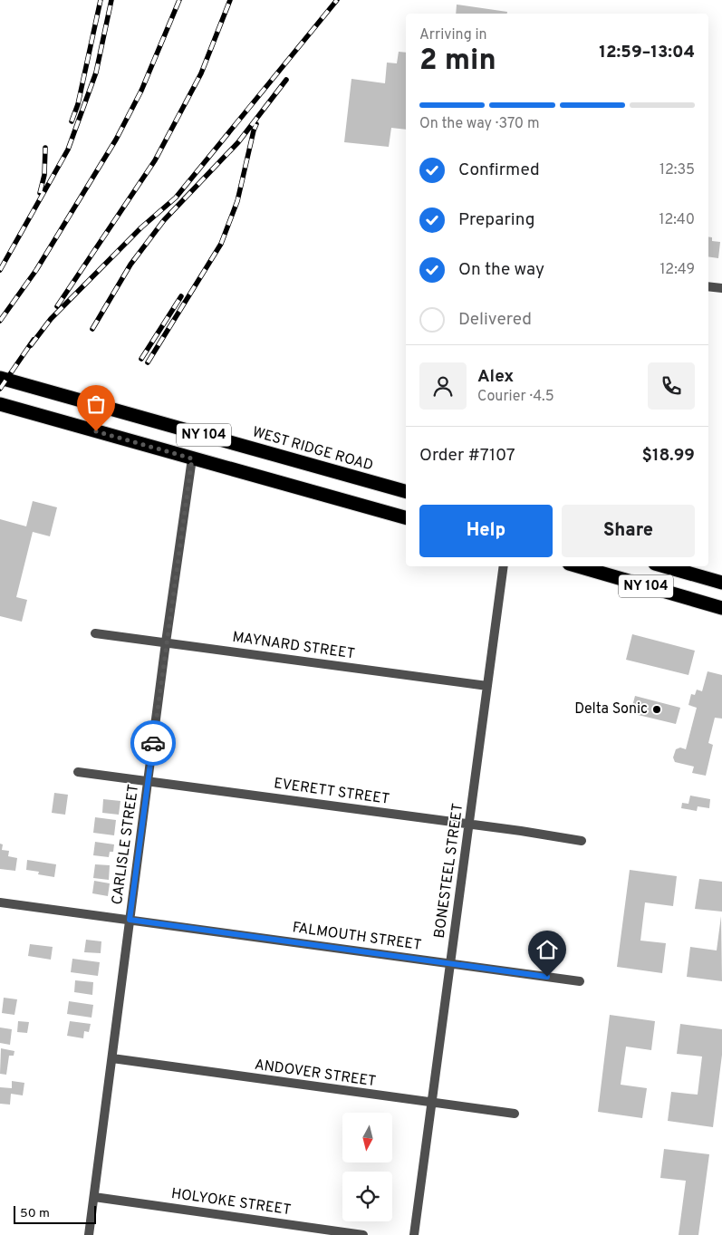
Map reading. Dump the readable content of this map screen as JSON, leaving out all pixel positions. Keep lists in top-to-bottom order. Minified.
{"streets":{"highway":["NY 104","WEST RIDGE ROAD"],"street":["MAYNARD STREET","EVERETT STREET","CARLISLE STREET","BONESTEEL STREET","FALMOUTH STREET","ANDOVER STREET","HOLYOKE STREET"]},"crossings":[["NY 104","CARLISLE STREET"],["MAYNARD STREET","CARLISLE STREET"],["MAYNARD STREET","BONESTEEL STREET"],["EVERETT STREET","CARLISLE STREET"],["EVERETT STREET","BONESTEEL STREET"],["CARLISLE STREET","FALMOUTH STREET"],["CARLISLE STREET","ANDOVER STREET"],["CARLISLE STREET","HOLYOKE STREET"],["BONESTEEL STREET","FALMOUTH STREET"],["BONESTEEL STREET","ANDOVER STREET"]],"places":["Delta Sonic"],"scale_bar":"50 m","north":"bottom","page":{"heading":["2 min","Arriving in","12:59–13:04"],"panel":["Alex","Courier · 4.5","Order #7107","$18.99"],"bar":"On the way · 370 m","list":[["Confirmed","12:35"],["Preparing","12:40"],["On the way","12:49"],"Delivered"],"buttons":["Help","Share"],"scale":"50 m"}}
